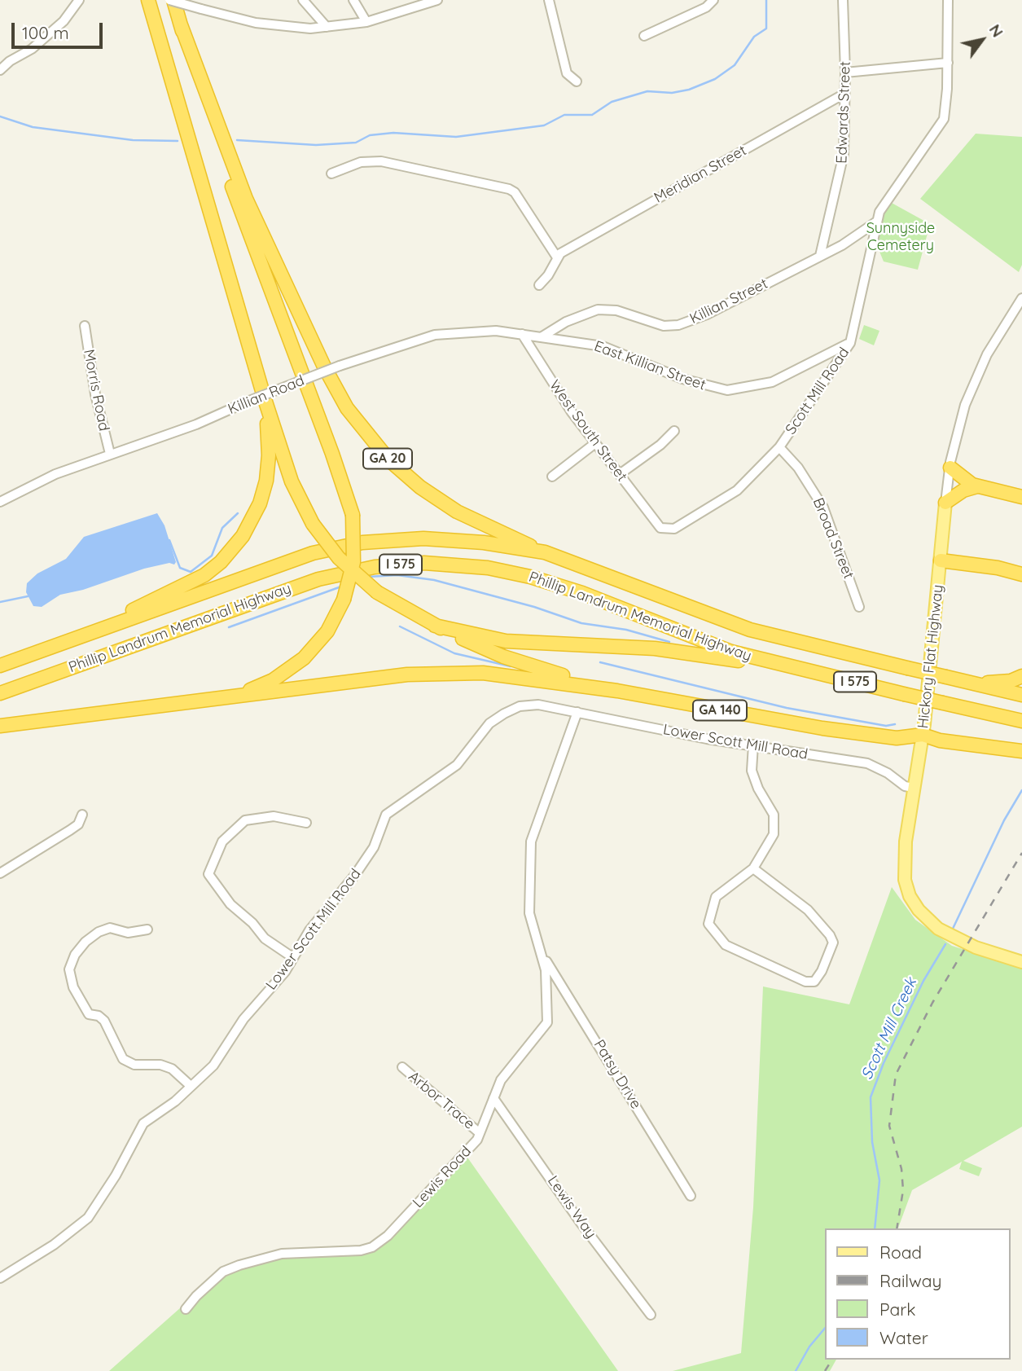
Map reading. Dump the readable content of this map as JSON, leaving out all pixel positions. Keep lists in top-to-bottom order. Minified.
{"streets":{"highway":["GA 20","I 575","Phillip Landrum Memorial Highway","GA 140"],"main road":["Hickory Flat Highway"],"street":["Edwards Street","Meridian Street","Killian Street","East Killian Street","Morris Road","Scott Mill Road","Killian Road","West South Street","Broad Street","Lower Scott Mill Road","Patsy Drive","Arbor Trace","Lewis Road","Lewis Way"]},"crossings":[["Edwards Street","Meridian Street"],["Edwards Street","Killian Street"],["Killian Street","East Killian Street"],["Killian Street","Scott Mill Road"],["Killian Street","Killian Road"],["East Killian Street","Scott Mill Road"],["East Killian Street","Killian Road"],["Morris Road","Killian Road"],["Scott Mill Road","West South Street"],["Scott Mill Road","Broad Street"],["Killian Road","West South Street"],["GA 20","Phillip Landrum Memorial Highway"],["Hickory Flat Highway","GA 140"],["Hickory Flat Highway","Lower Scott Mill Road"],["Lower Scott Mill Road","Lewis Road"],["Patsy Drive","Lewis Road"],["Arbor Trace","Lewis Road"],["Lewis Road","Lewis Way"]],"water":["Scott Mill Creek"],"parks":["Sunnyside Cemetery"],"legend":["Road","Railway","Park","Water"],"scale_bar":"100 m","north":"top right"}
